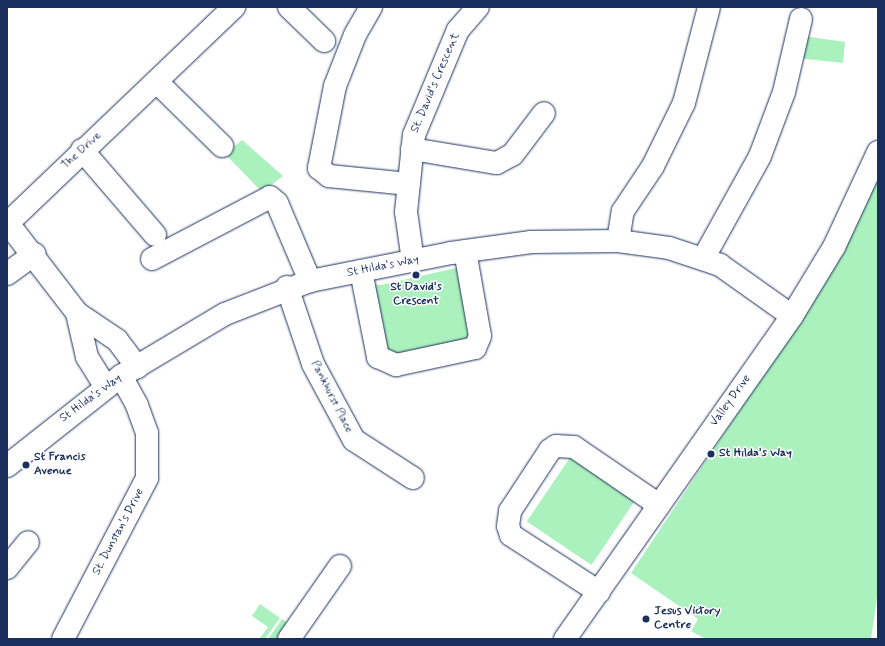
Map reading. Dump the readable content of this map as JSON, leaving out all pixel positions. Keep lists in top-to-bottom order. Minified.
{"streets":{"street":["St. David's Crescent","The Drive","St Hilda's Way","Pankhurst Place","Valley Drive","St. Dunstan's Drive"]},"crossings":[["St. David's Crescent","St Hilda's Way"],["St Hilda's Way","Pankhurst Place"],["St Hilda's Way","Valley Drive"],["St Hilda's Way","St. Dunstan's Drive"]],"places":["St David's Crescent","St Hilda's Way","St Francis Avenue","Jesus Victory Centre"]}
